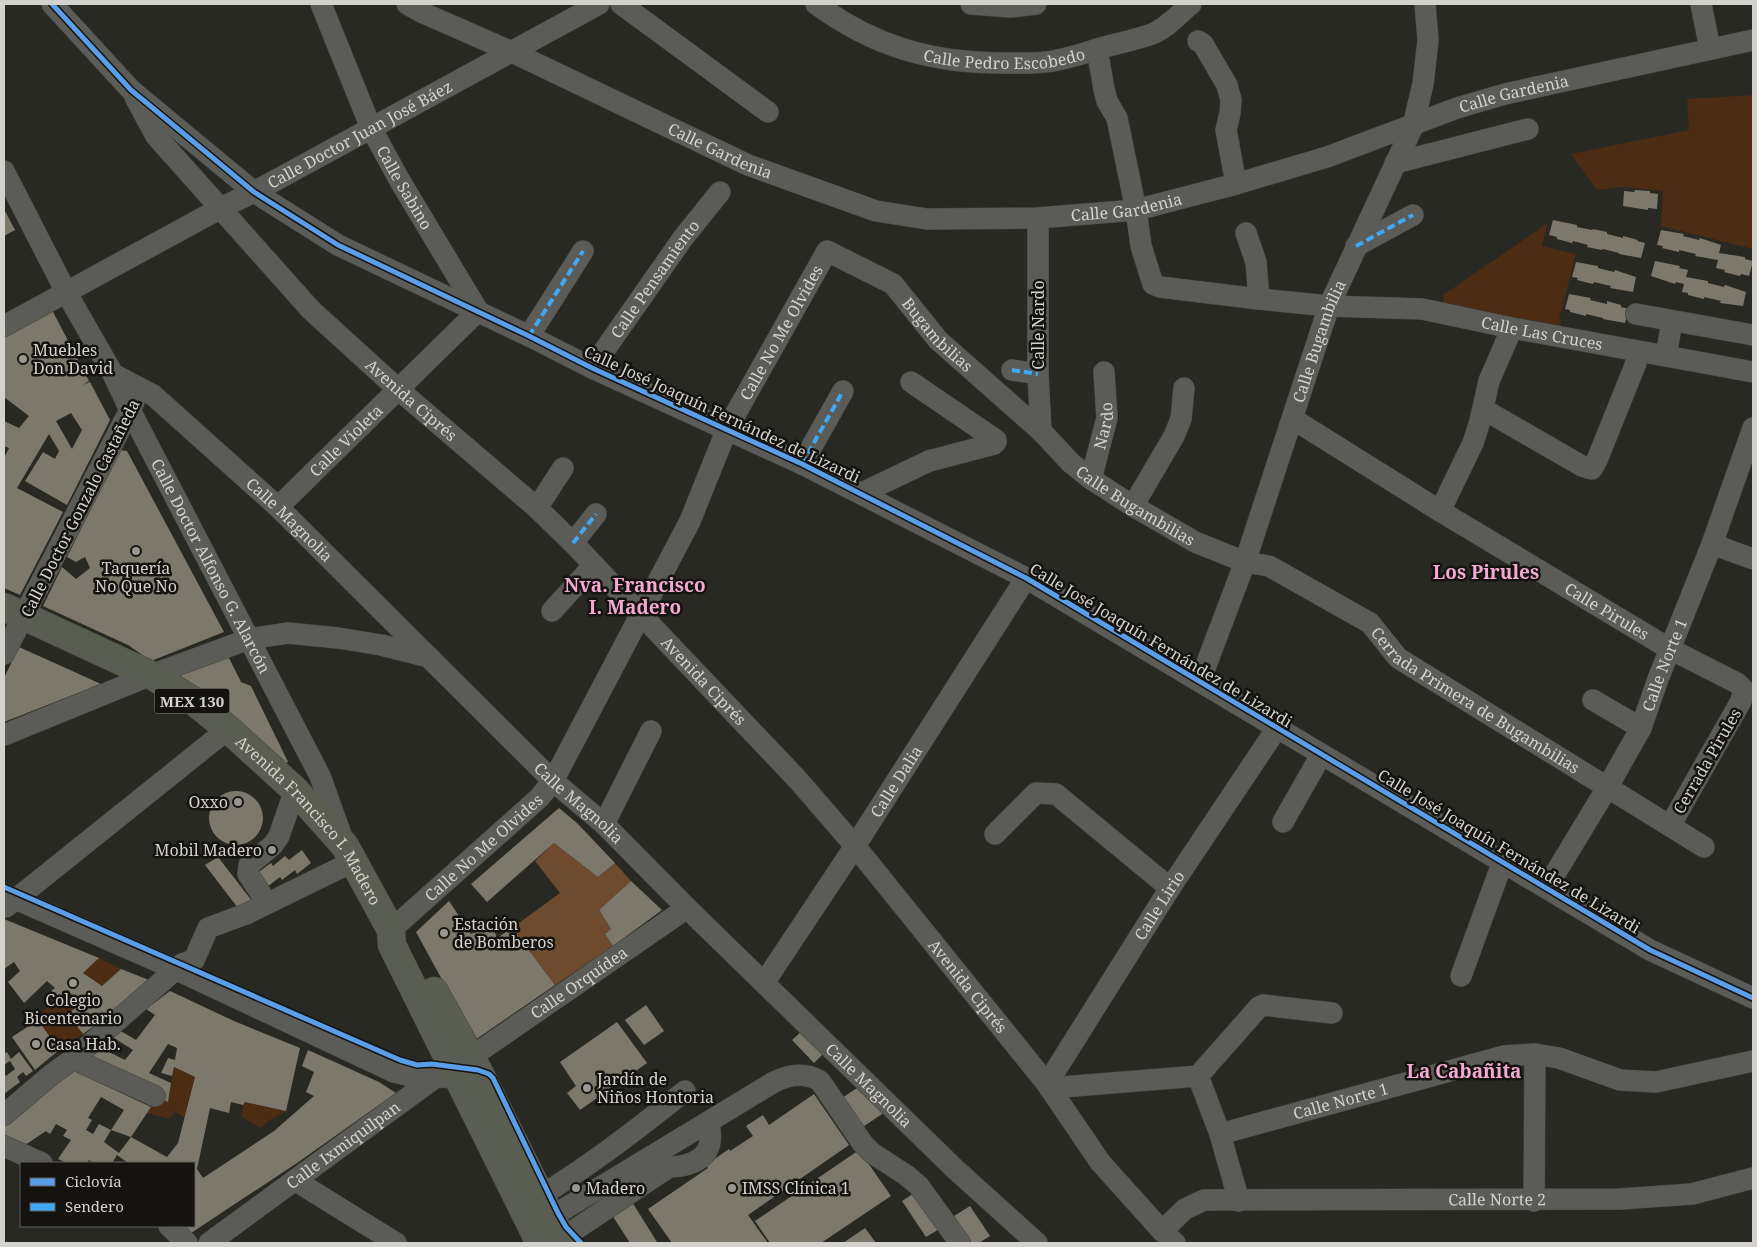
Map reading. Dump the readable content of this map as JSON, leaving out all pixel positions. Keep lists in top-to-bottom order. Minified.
{"streets":{"main road":["MEX 130","Avenida Francisco I. Madero"],"street":["Calle Pedro Escobedo","Calle Gardenia","Calle Doctor Juan José Báez","Calle Sabino","Calle Pensamiento","Calle Nardo","Calle No Me Olvides","Calle Las Cruces","Bugambilias","Calle Bugambilia","Avenida Ciprés","Calle José Joaquín Fernández de Lizardi","Nardo","Calle Violeta","Calle Bugambilias","Calle Doctor Gonzalo Castañeda","Calle Magnolia","Calle Doctor Alfonso G. Alarcón","Calle Pirules","Calle Norte 1","Cerrada Primera de Bugambilias","Cerrada Pirules","Calle Dalia","Calle Lirio","Calle Orquídea","Calle Ixmiquilpan","Calle Norte 2"]},"crossings":[["Calle Gardenia","Calle Doctor Juan José Báez"],["Calle Gardenia","Calle Nardo"],["Calle Gardenia","Calle Las Cruces"],["Calle Gardenia","Calle Bugambilia"],["Calle Doctor Juan José Báez","Calle Sabino"],["Calle Doctor Juan José Báez","Avenida Ciprés"],["Calle Doctor Juan José Báez","Calle José Joaquín Fernández de Lizardi"],["Calle Doctor Juan José Báez","Calle Doctor Alfonso G. Alarcón"],["Calle Sabino","Calle José Joaquín Fernández de Lizardi"],["Calle Sabino","Calle Violeta"],["Calle Pensamiento","Calle José Joaquín Fernández de Lizardi"],["Calle Nardo","Bugambilias"],["Calle Nardo","Calle Bugambilias"],["Calle No Me Olvides","Bugambilias"],["Calle No Me Olvides","Avenida Ciprés"],["Calle No Me Olvides","Calle José Joaquín Fernández de Lizardi"],["Calle No Me Olvides","Calle Magnolia"],["Calle No Me Olvides","Avenida Francisco I. Madero"],["Calle Las Cruces","Calle Bugambilia"],["Bugambilias","Calle Bugambilias"],["Calle Bugambilia","Calle José Joaquín Fernández de Lizardi"],["Calle Bugambilia","Calle Bugambilias"],["Calle Bugambilia","Calle Pirules"],["Calle Bugambilia","Cerrada Primera de Bugambilias"],["Avenida Ciprés","Calle José Joaquín Fernández de Lizardi"],["Avenida Ciprés","Calle Violeta"],["Avenida Ciprés","Calle Dalia"],["Avenida Ciprés","Calle Lirio"],["Avenida Ciprés","Calle Norte 2"],["Calle José Joaquín Fernández de Lizardi","Calle Violeta"],["Calle José Joaquín Fernández de Lizardi","Calle Norte 1"],["Calle José Joaquín Fernández de Lizardi","Calle Dalia"],["Calle José Joaquín Fernández de Lizardi","Calle Lirio"],["Nardo","Calle Bugambilias"],["Calle Violeta","Calle Magnolia"],["Calle Bugambilias","Cerrada Primera de Bugambilias"],["Calle Doctor Gonzalo Castañeda","Calle Magnolia"],["Calle Doctor Gonzalo Castañeda","Calle Doctor Alfonso G. Alarcón"],["Calle Doctor Gonzalo Castañeda","Avenida Francisco I. Madero"],["Calle Magnolia","Calle Doctor Alfonso G. Alarcón"],["Calle Magnolia","Calle Dalia"],["Calle Magnolia","Calle Orquídea"],["Calle Doctor Alfonso G. Alarcón","Avenida Francisco I. Madero"],["Calle Pirules","Calle Norte 1"],["Calle Pirules","Cerrada Pirules"],["Calle Norte 1","Cerrada Primera de Bugambilias"],["Calle Norte 1","Cerrada Pirules"],["Cerrada Primera de Bugambilias","Cerrada Pirules"],["Avenida Francisco I. Madero","Calle Orquídea"],["Avenida Francisco I. Madero","Calle Ixmiquilpan"],["Calle Orquídea","Calle Ixmiquilpan"]],"districts":["Los Pirules","Nva. Francisco I. Madero","La Cabañita"],"places":["Muebles Don David","Taquería No Que No","Oxxo","Mobil Madero","Estación de Bomberos","Colegio Bicentenario","Casa Hab.","Jardín de Niños Hontoria","Madero","IMSS Clínica 1"],"legend":["Ciclovía","Sendero"]}
